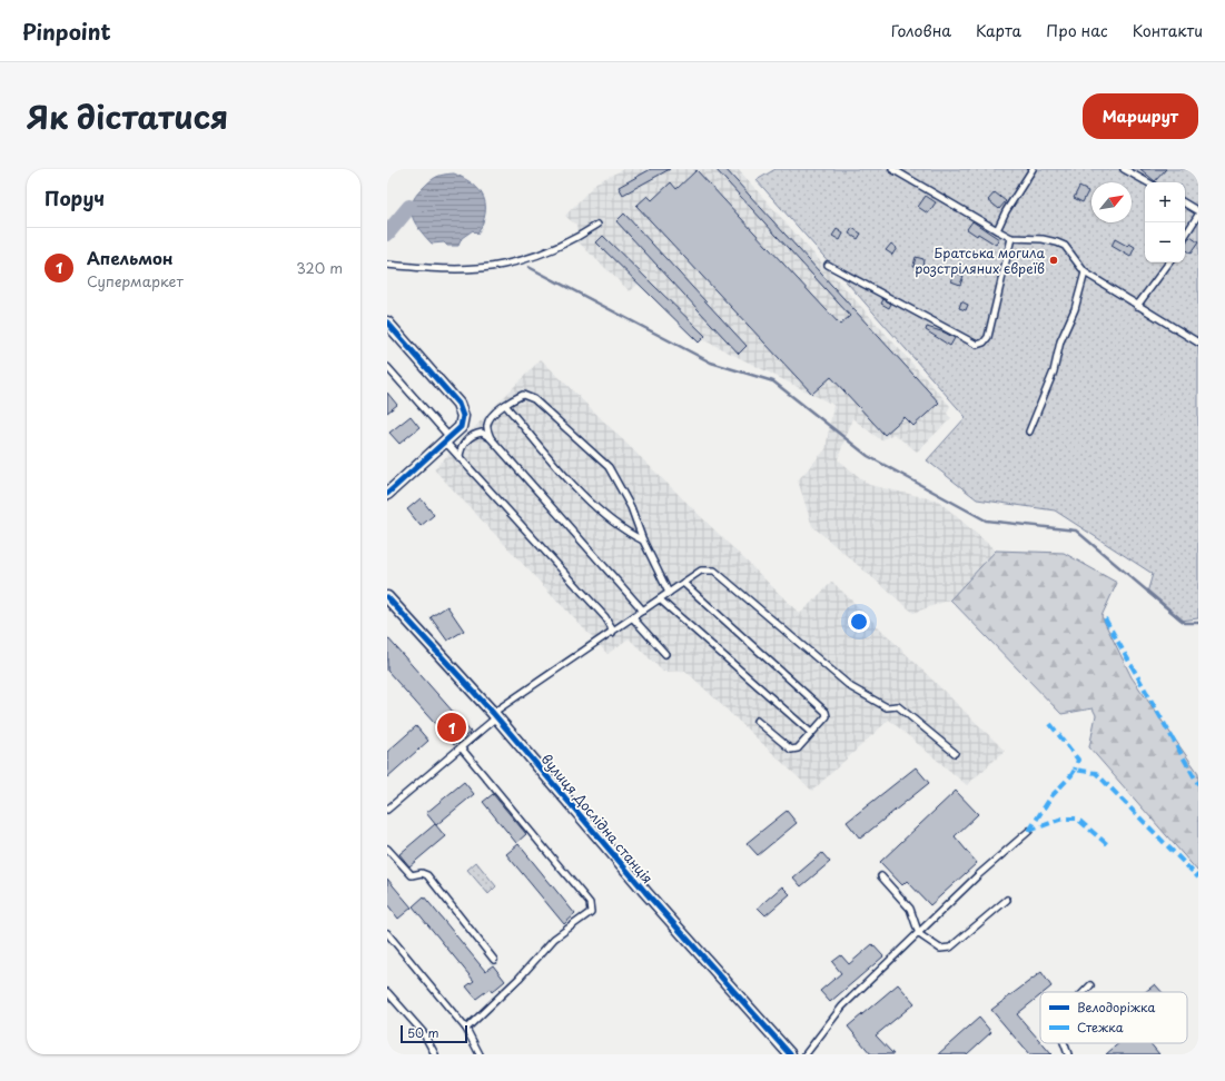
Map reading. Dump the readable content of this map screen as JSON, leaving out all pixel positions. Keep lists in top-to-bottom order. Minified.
{"streets":{"street":["вулиця Дослідна станція"]},"places":["Братська могила розстріляних євреїв"],"legend":["Велодоріжка","Стежка"],"scale_bar":"50 m","north":"top right","page":{"header":"Pinpoint","nav":["Головна","Карта","Про нас","Контакти"],"title":"Як дістатися","buttons":"Маршрут","heading":"Поруч","map_buttons":["+","−"],"list":[{"mark":"1","name":"Апельмон","note":"Супермаркет","value":"320 m"}],"pins":"1","scale":"50 m"}}
